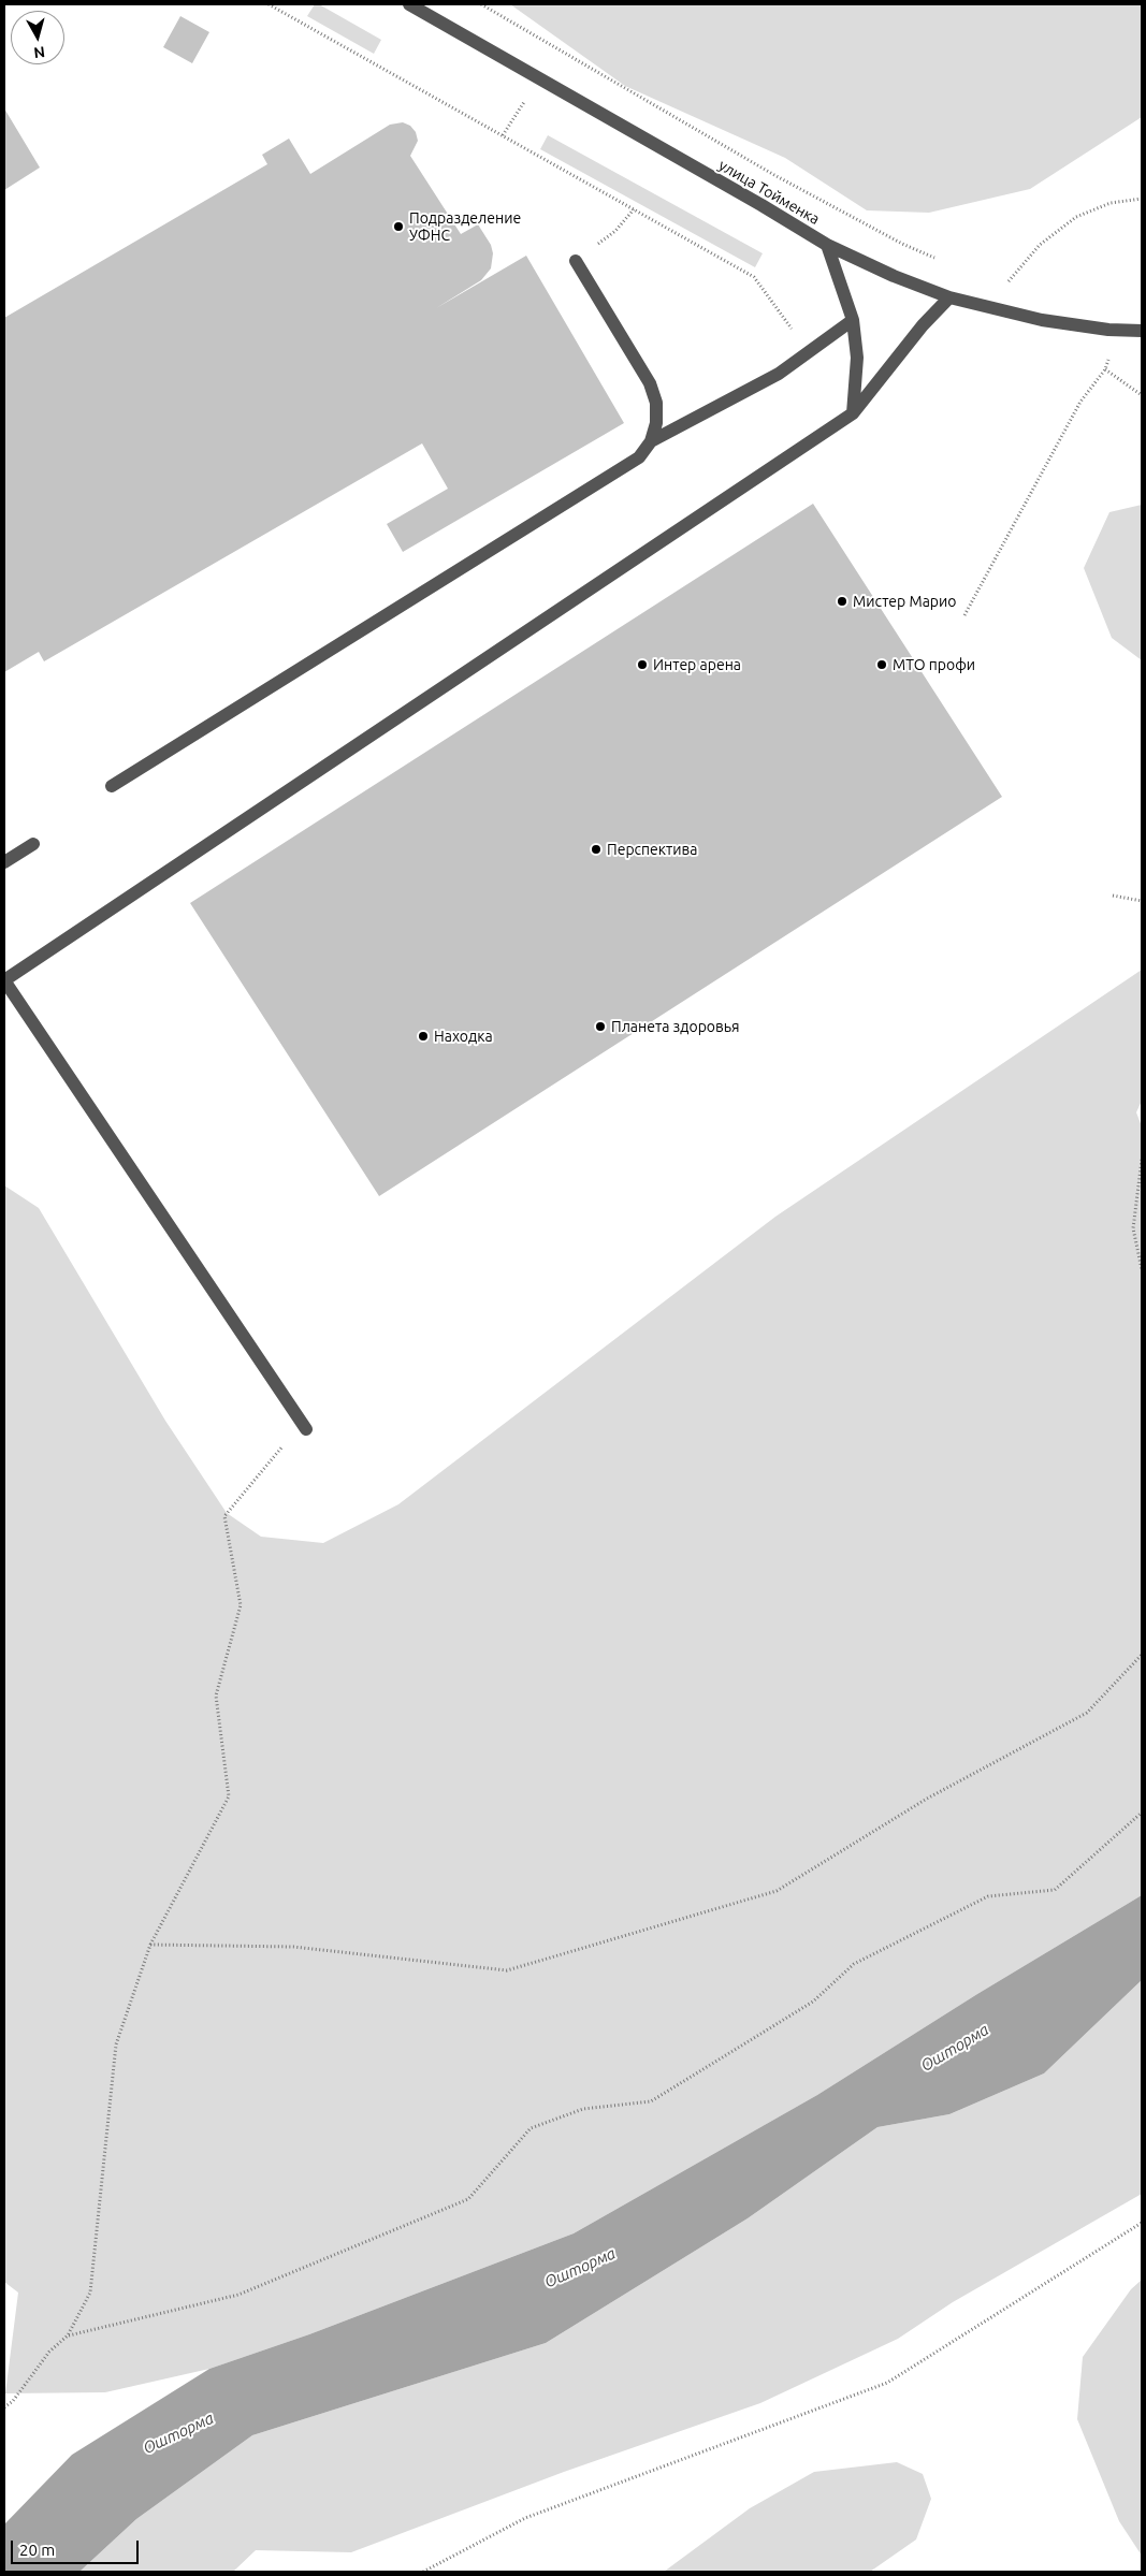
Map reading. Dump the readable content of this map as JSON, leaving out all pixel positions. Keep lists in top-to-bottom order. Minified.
{"streets":{"street":["улица Тойменка"]},"water":["Ошторма"],"places":["Подразделение УФНС","Мистер Марио","Интер арена","МТО профи","Перспектива","Планета здоровья","Находка"],"scale_bar":"20 m","north":"bottom"}
